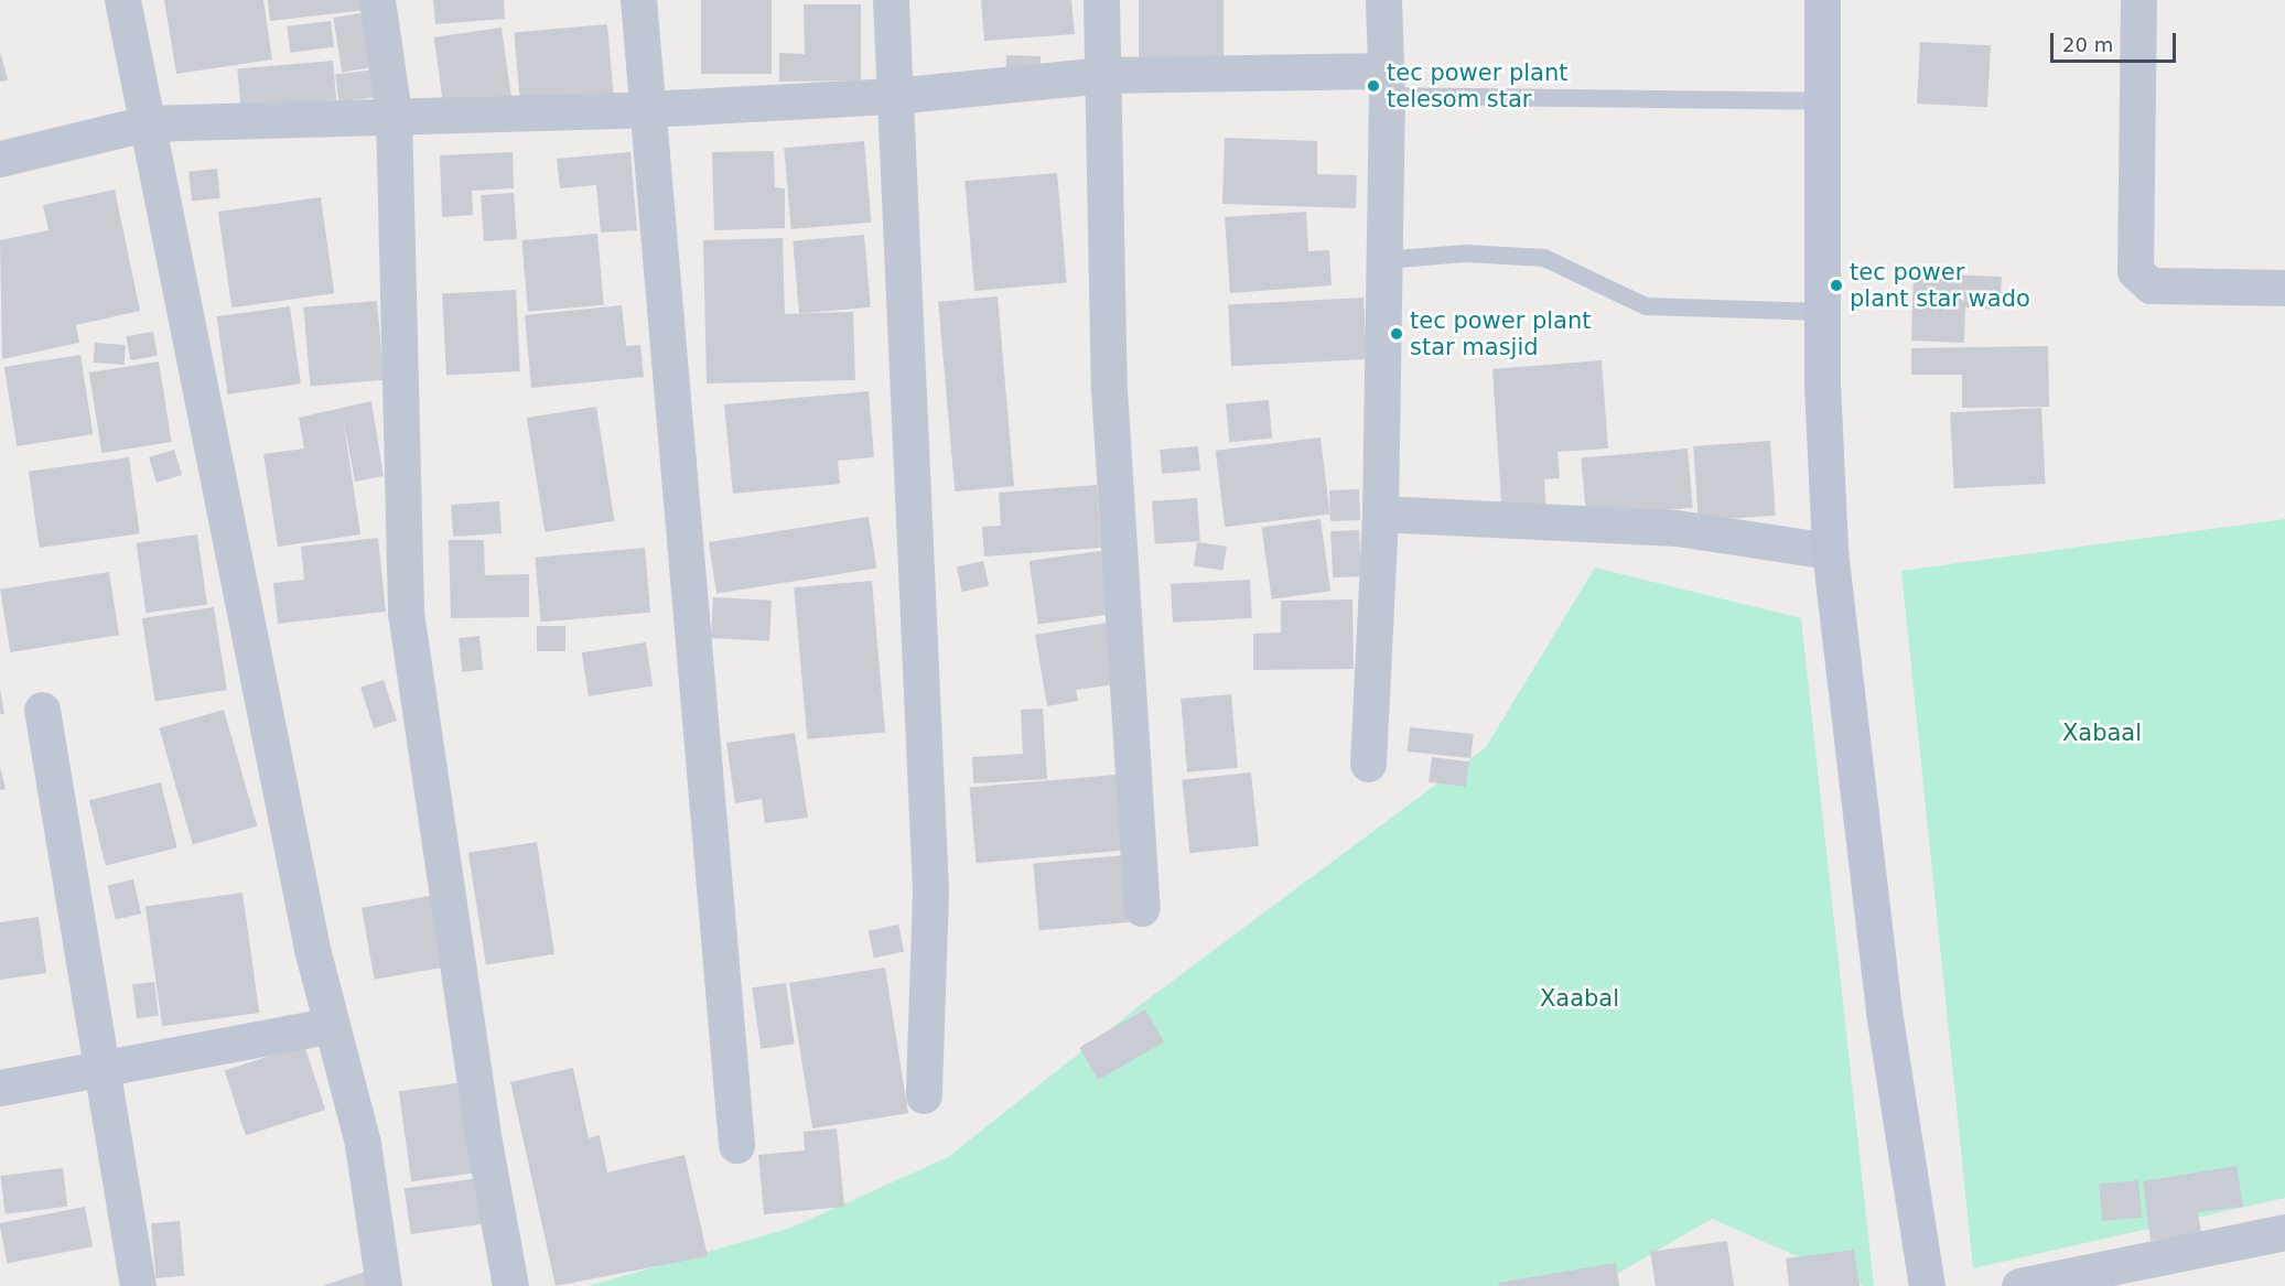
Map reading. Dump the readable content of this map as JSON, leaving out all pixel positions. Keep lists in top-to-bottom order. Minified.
{"parks":["Xabaal","Xaabal"],"places":["tec power plant telesom star","tec power plant star wado","tec power plant star masjid"],"scale_bar":"20 m"}
